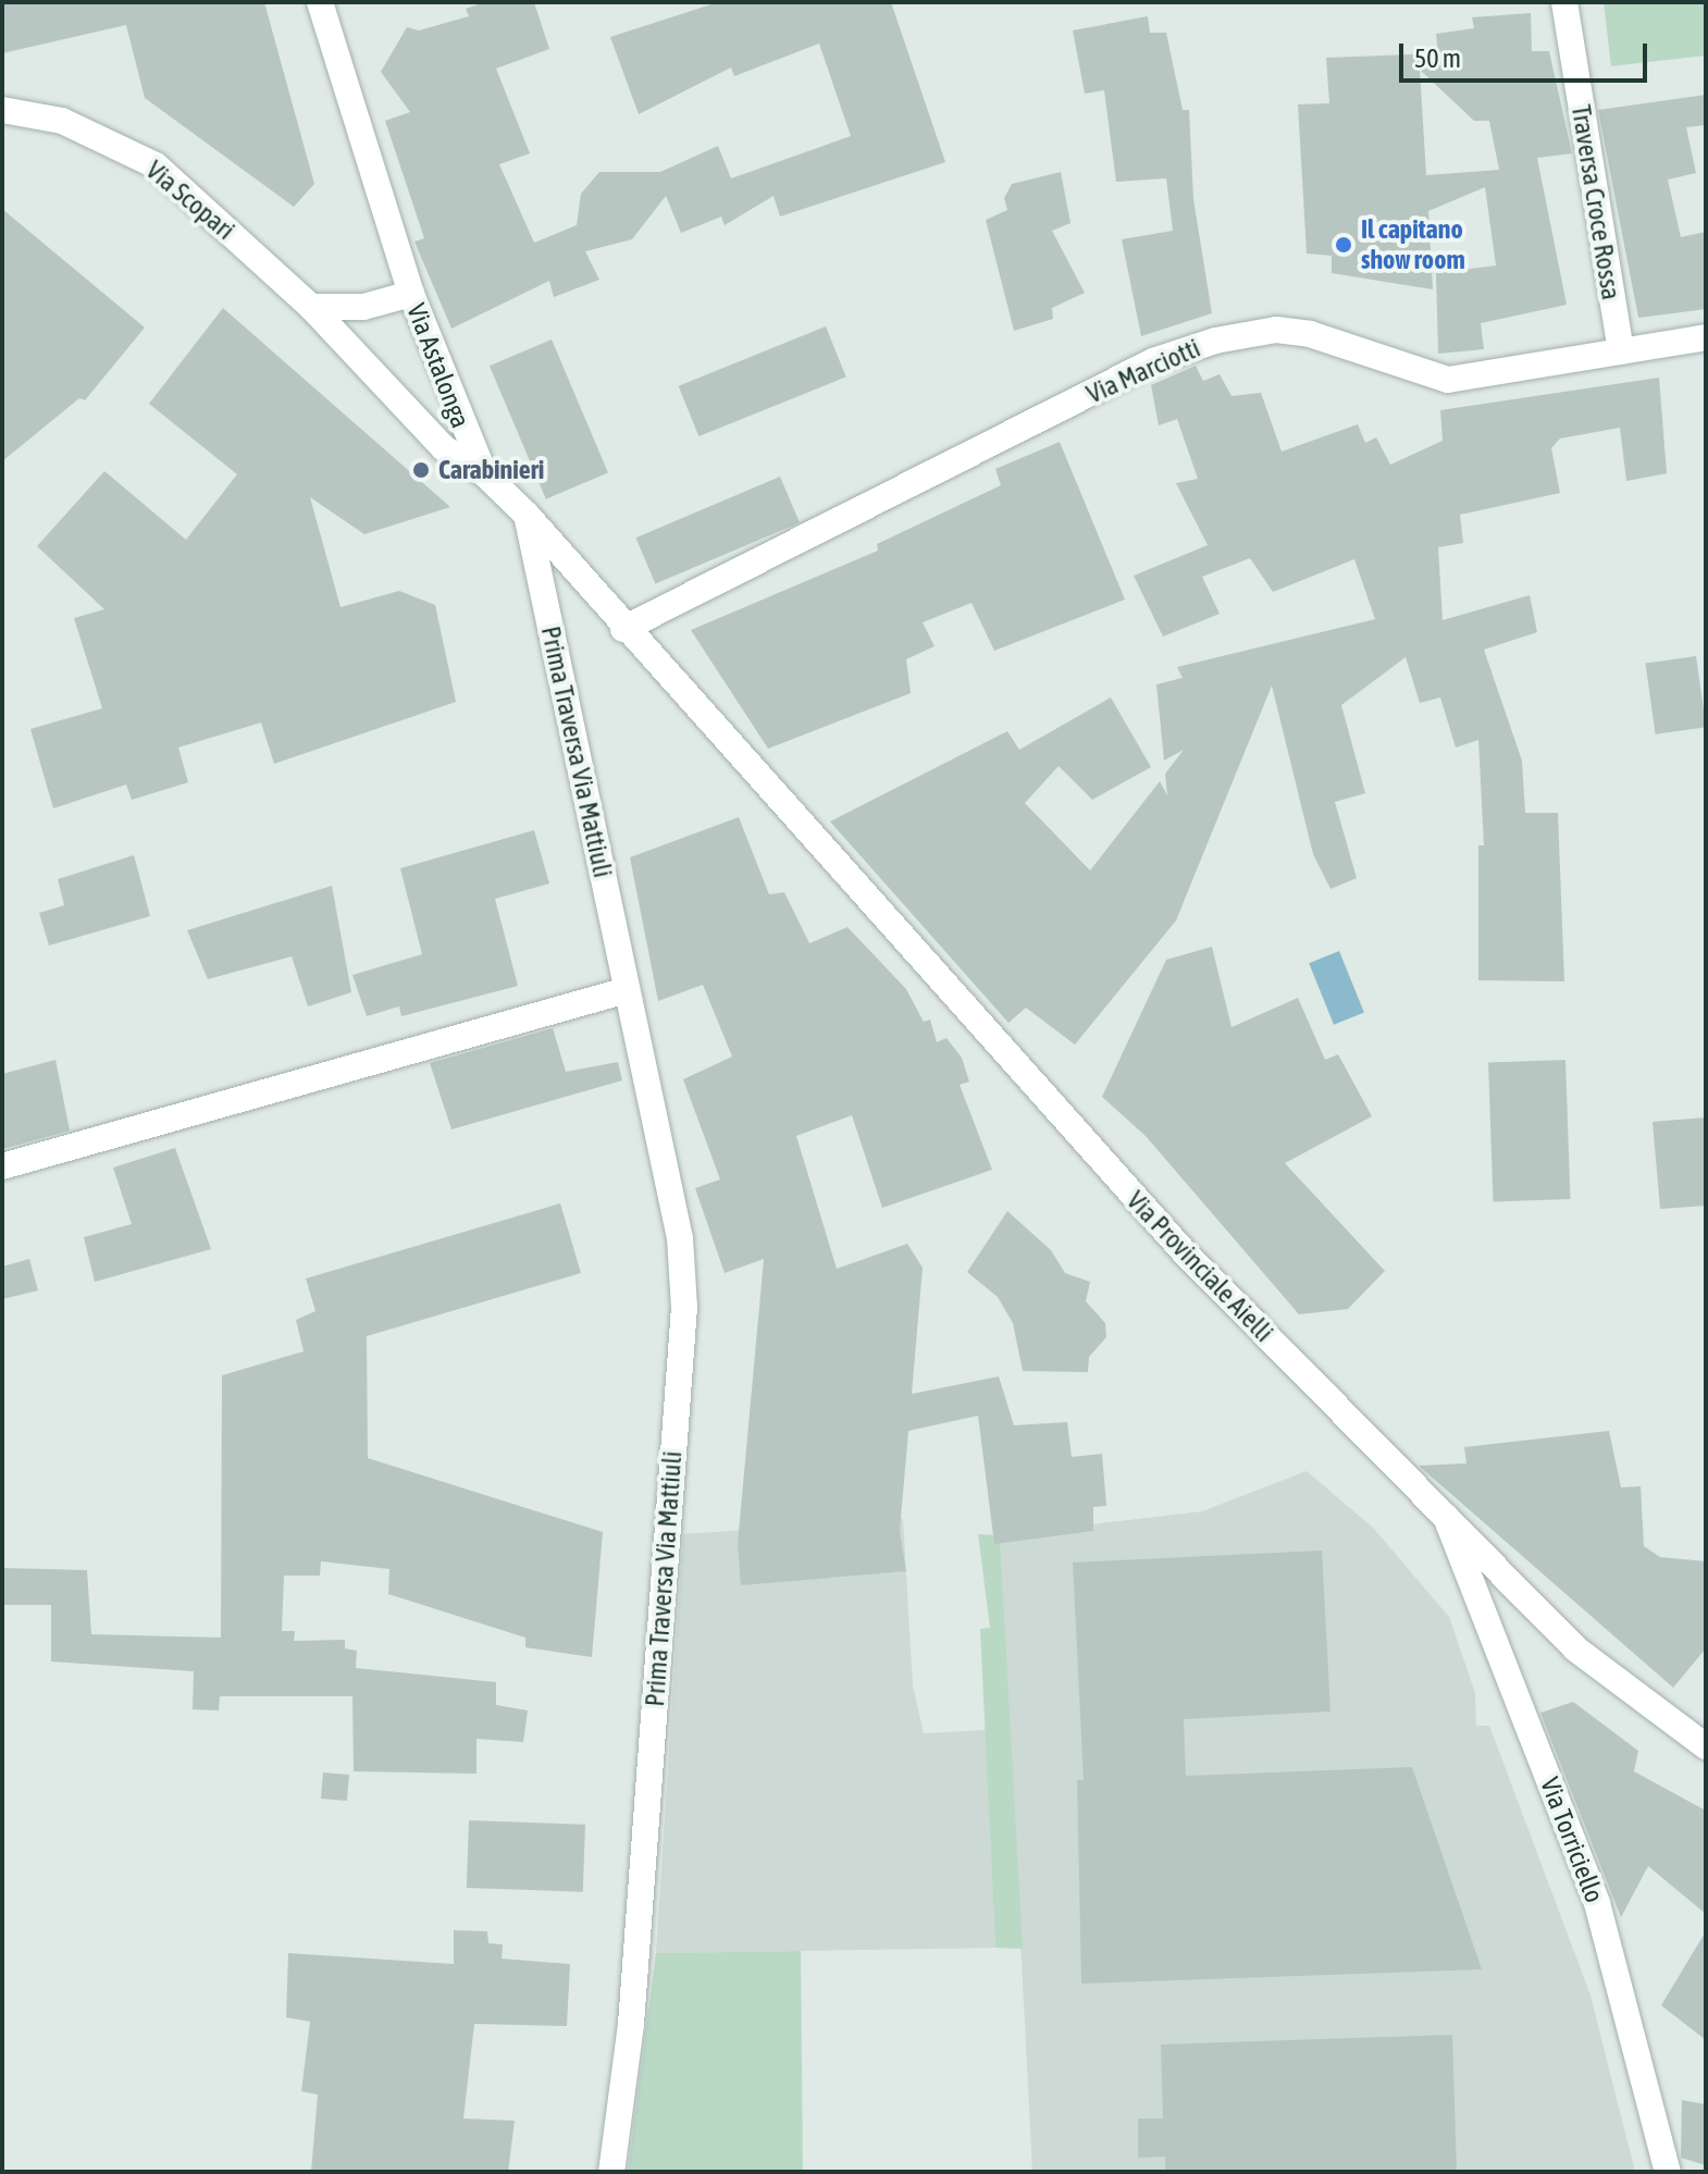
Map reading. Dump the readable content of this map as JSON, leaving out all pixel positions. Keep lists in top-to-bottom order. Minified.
{"streets":{"street":["Via Scopari","Traversa Croce Rossa","Via Astalonga","Via Marciotti","Prima Traversa Via Mattiuli","Via Provinciale Aielli","Via Torriciello"]},"crossings":[["Via Scopari","Via Astalonga"],["Traversa Croce Rossa","Via Marciotti"],["Via Astalonga","Via Marciotti"],["Via Astalonga","Prima Traversa Via Mattiuli"],["Via Astalonga","Via Provinciale Aielli"],["Via Provinciale Aielli","Via Torriciello"]],"places":["Il capitano show room","Carabinieri"],"scale_bar":"50 m"}
